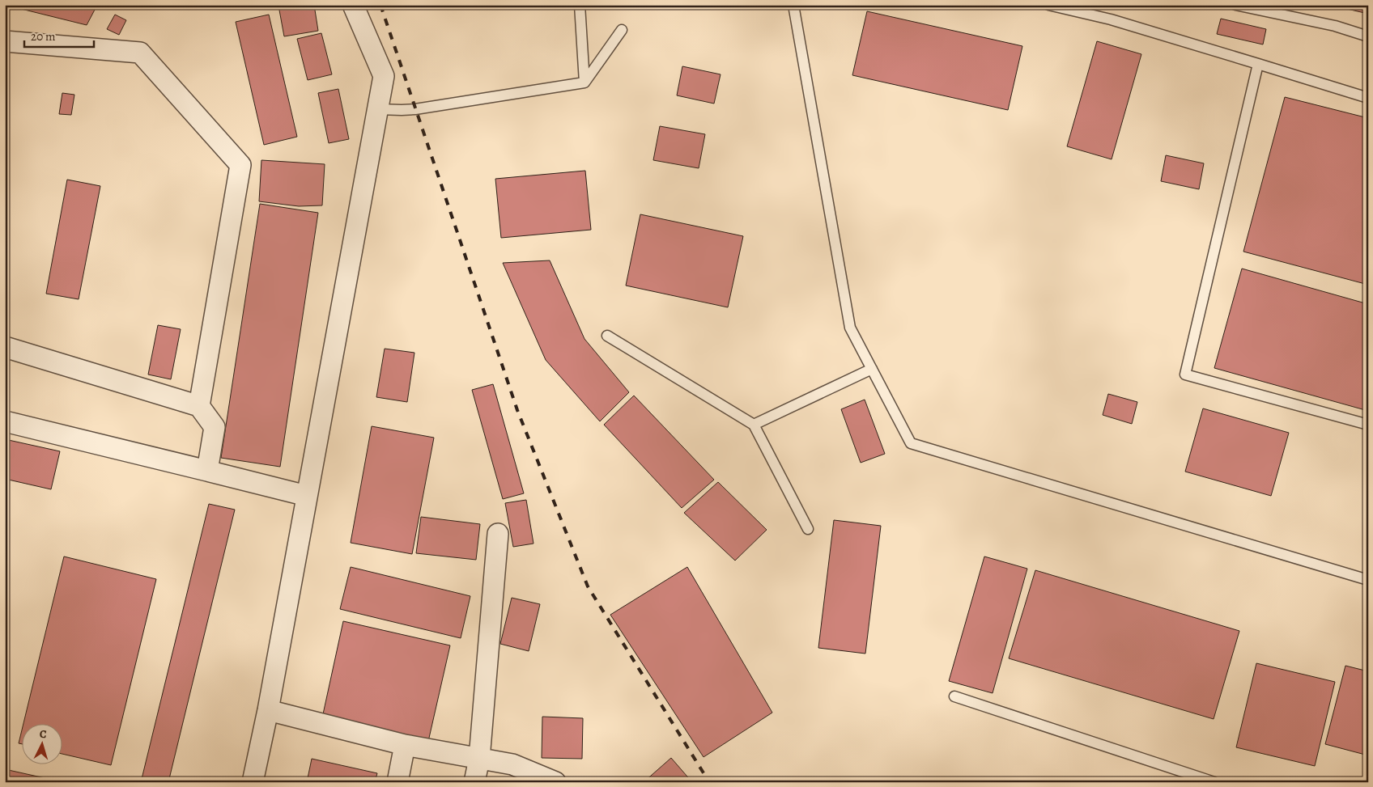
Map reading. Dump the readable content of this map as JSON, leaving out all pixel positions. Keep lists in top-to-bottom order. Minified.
{"scale_bar":"20 m","north":"top"}
